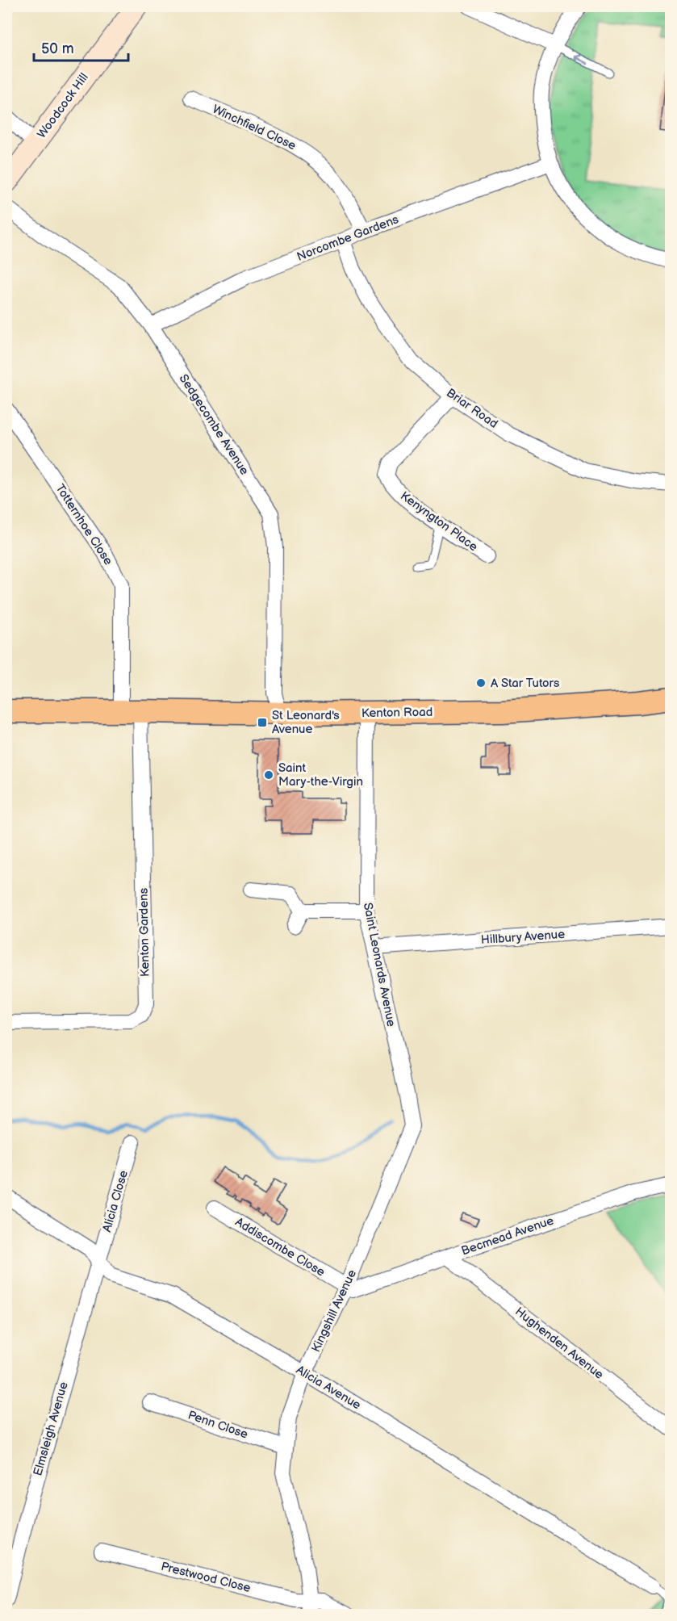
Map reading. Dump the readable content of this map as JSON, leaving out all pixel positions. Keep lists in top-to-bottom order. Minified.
{"streets":{"main road":["Kenton Road"],"street":["Woodcock Hill","Winchfield Close","Norcombe Gardens","Briar Road","Sedgecombe Avenue","Kenyngton Place","Totternhoe Close","Kenton Gardens","Hillbury Avenue","Saint Leonards Avenue","Alicia Close","Becmead Avenue","Addiscombe Close","Kingshill Avenue","Hughenden Avenue","Alicia Avenue","Penn Close","Elmsleigh Avenue","Prestwood Close"]},"crossings":[["Winchfield Close","Norcombe Gardens"],["Norcombe Gardens","Briar Road"],["Norcombe Gardens","Sedgecombe Avenue"],["Briar Road","Kenyngton Place"],["Sedgecombe Avenue","Kenton Road"],["Totternhoe Close","Kenton Road"],["Totternhoe Close","Kenton Gardens"],["Kenton Road","Kenton Gardens"],["Kenton Road","Saint Leonards Avenue"],["Hillbury Avenue","Saint Leonards Avenue"],["Saint Leonards Avenue","Kingshill Avenue"],["Alicia Close","Alicia Avenue"],["Alicia Close","Elmsleigh Avenue"],["Becmead Avenue","Addiscombe Close"],["Becmead Avenue","Kingshill Avenue"],["Becmead Avenue","Hughenden Avenue"],["Addiscombe Close","Kingshill Avenue"],["Kingshill Avenue","Alicia Avenue"],["Kingshill Avenue","Penn Close"],["Kingshill Avenue","Prestwood Close"],["Alicia Avenue","Elmsleigh Avenue"]],"places":{"other":["A Star Tutors","Saint Mary-the-Virgin"],"transit":["St Leonard's Avenue"]},"scale_bar":"50 m"}
